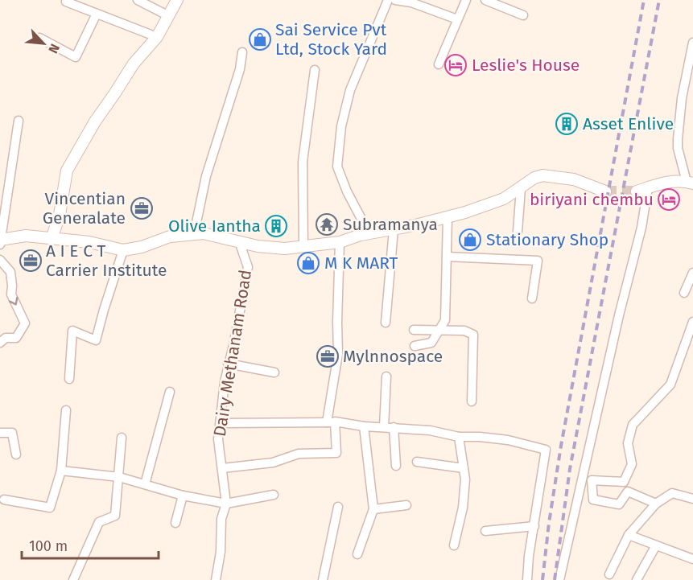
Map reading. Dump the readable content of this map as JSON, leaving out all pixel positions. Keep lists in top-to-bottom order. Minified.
{"streets":{"street":["Dairy Methanam Road"]},"places":{"shop":["Sai Service Pvt Ltd, Stock Yard","Stationary Shop","M K MART"],"hotel":["Leslie's House","biriyani chembu"],"building":["Asset Enlive","Olive Iantha"],"office":["Vincentian Generalate","A I E C T Carrier Institute","Mylnnospace"],"temple":["Subramanya"]},"scale_bar":"100 m","north":"bottom right"}
